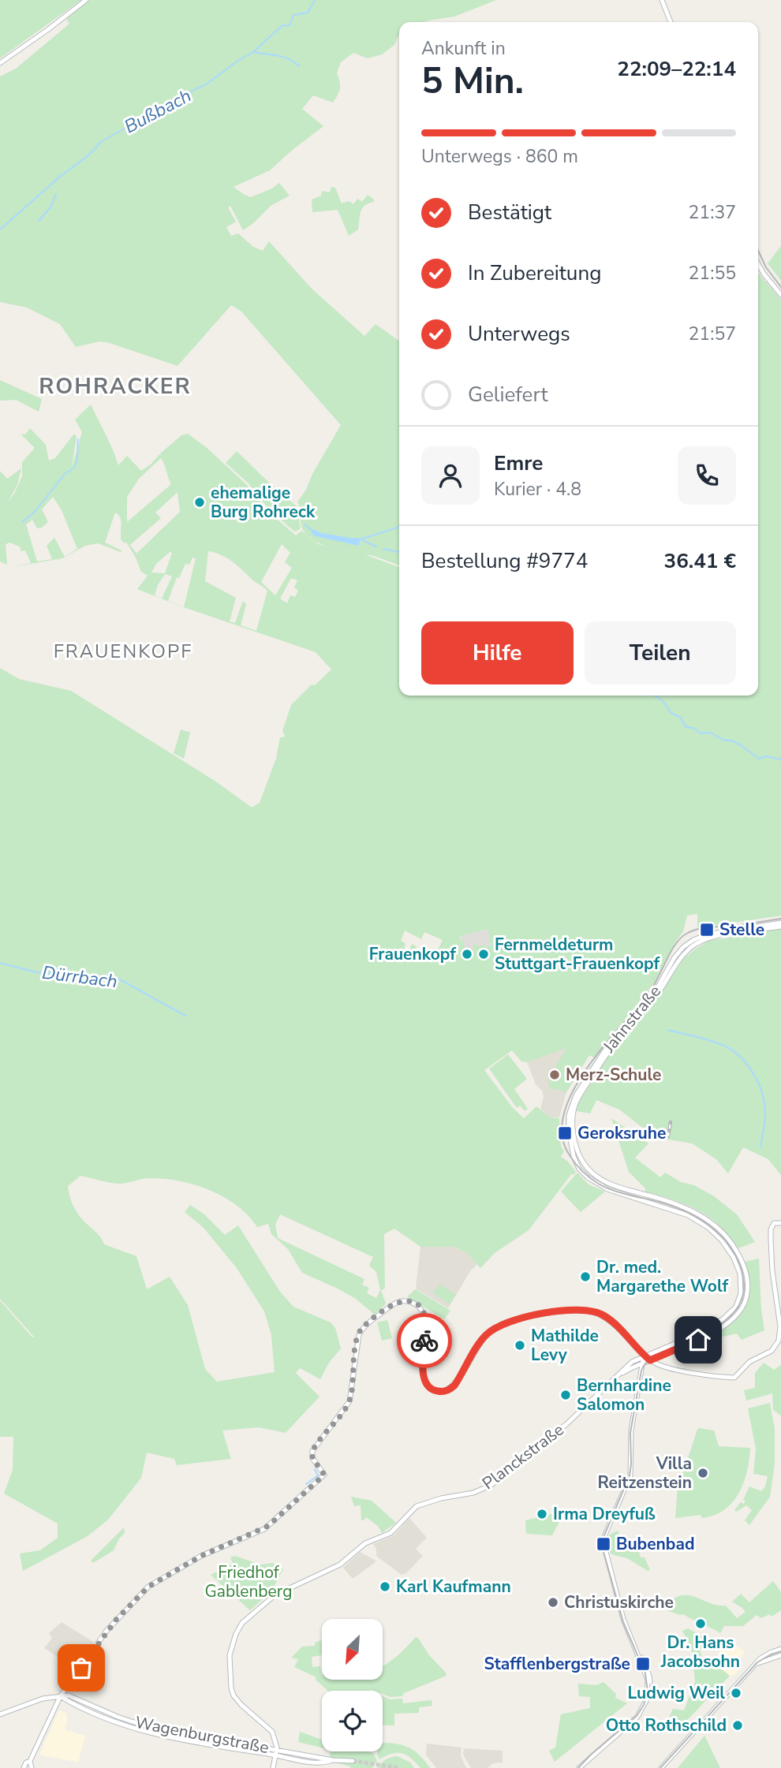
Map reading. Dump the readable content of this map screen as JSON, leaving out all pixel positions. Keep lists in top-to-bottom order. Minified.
{"streets":{"main road":["Jahnstraße","Planckstraße","Wagenburgstraße"]},"crossings":[["Jahnstraße","Planckstraße"],["Planckstraße","Wagenburgstraße"]],"districts":["ROHRACKER","FRAUENKOPF"],"water":["Bußbach","Dürrbach"],"parks":["Friedhof Gablenberg"],"places":{"other":["ehemalige Burg Rohreck","Frauenkopf","Fernmeldeturm Stuttgart-Frauenkopf","Merz-Schule","Dr. med. Margarethe Wolf","Mathilde Levy","Bernhardine Salomon","Villa Reitzenstein","Irma Dreyfuß","Karl Kaufmann","Christuskirche","Dr. Hans Jacobsohn","Ludwig Weil","Otto Rothschild"],"transit":["Stelle","Geroksruhe","Bubenbad","Stafflenbergstraße"]},"north":"bottom left","page":{"heading":["5 Min.","Ankunft in","22:09–22:14"],"panel":["Emre","Kurier · 4.8","Bestellung #9774","36.41 €"],"bar":"Unterwegs · 860 m","list":[["Bestätigt","21:37"],["In Zubereitung","21:55"],["Unterwegs","21:57"],"Geliefert"],"buttons":["Hilfe","Teilen"]}}
